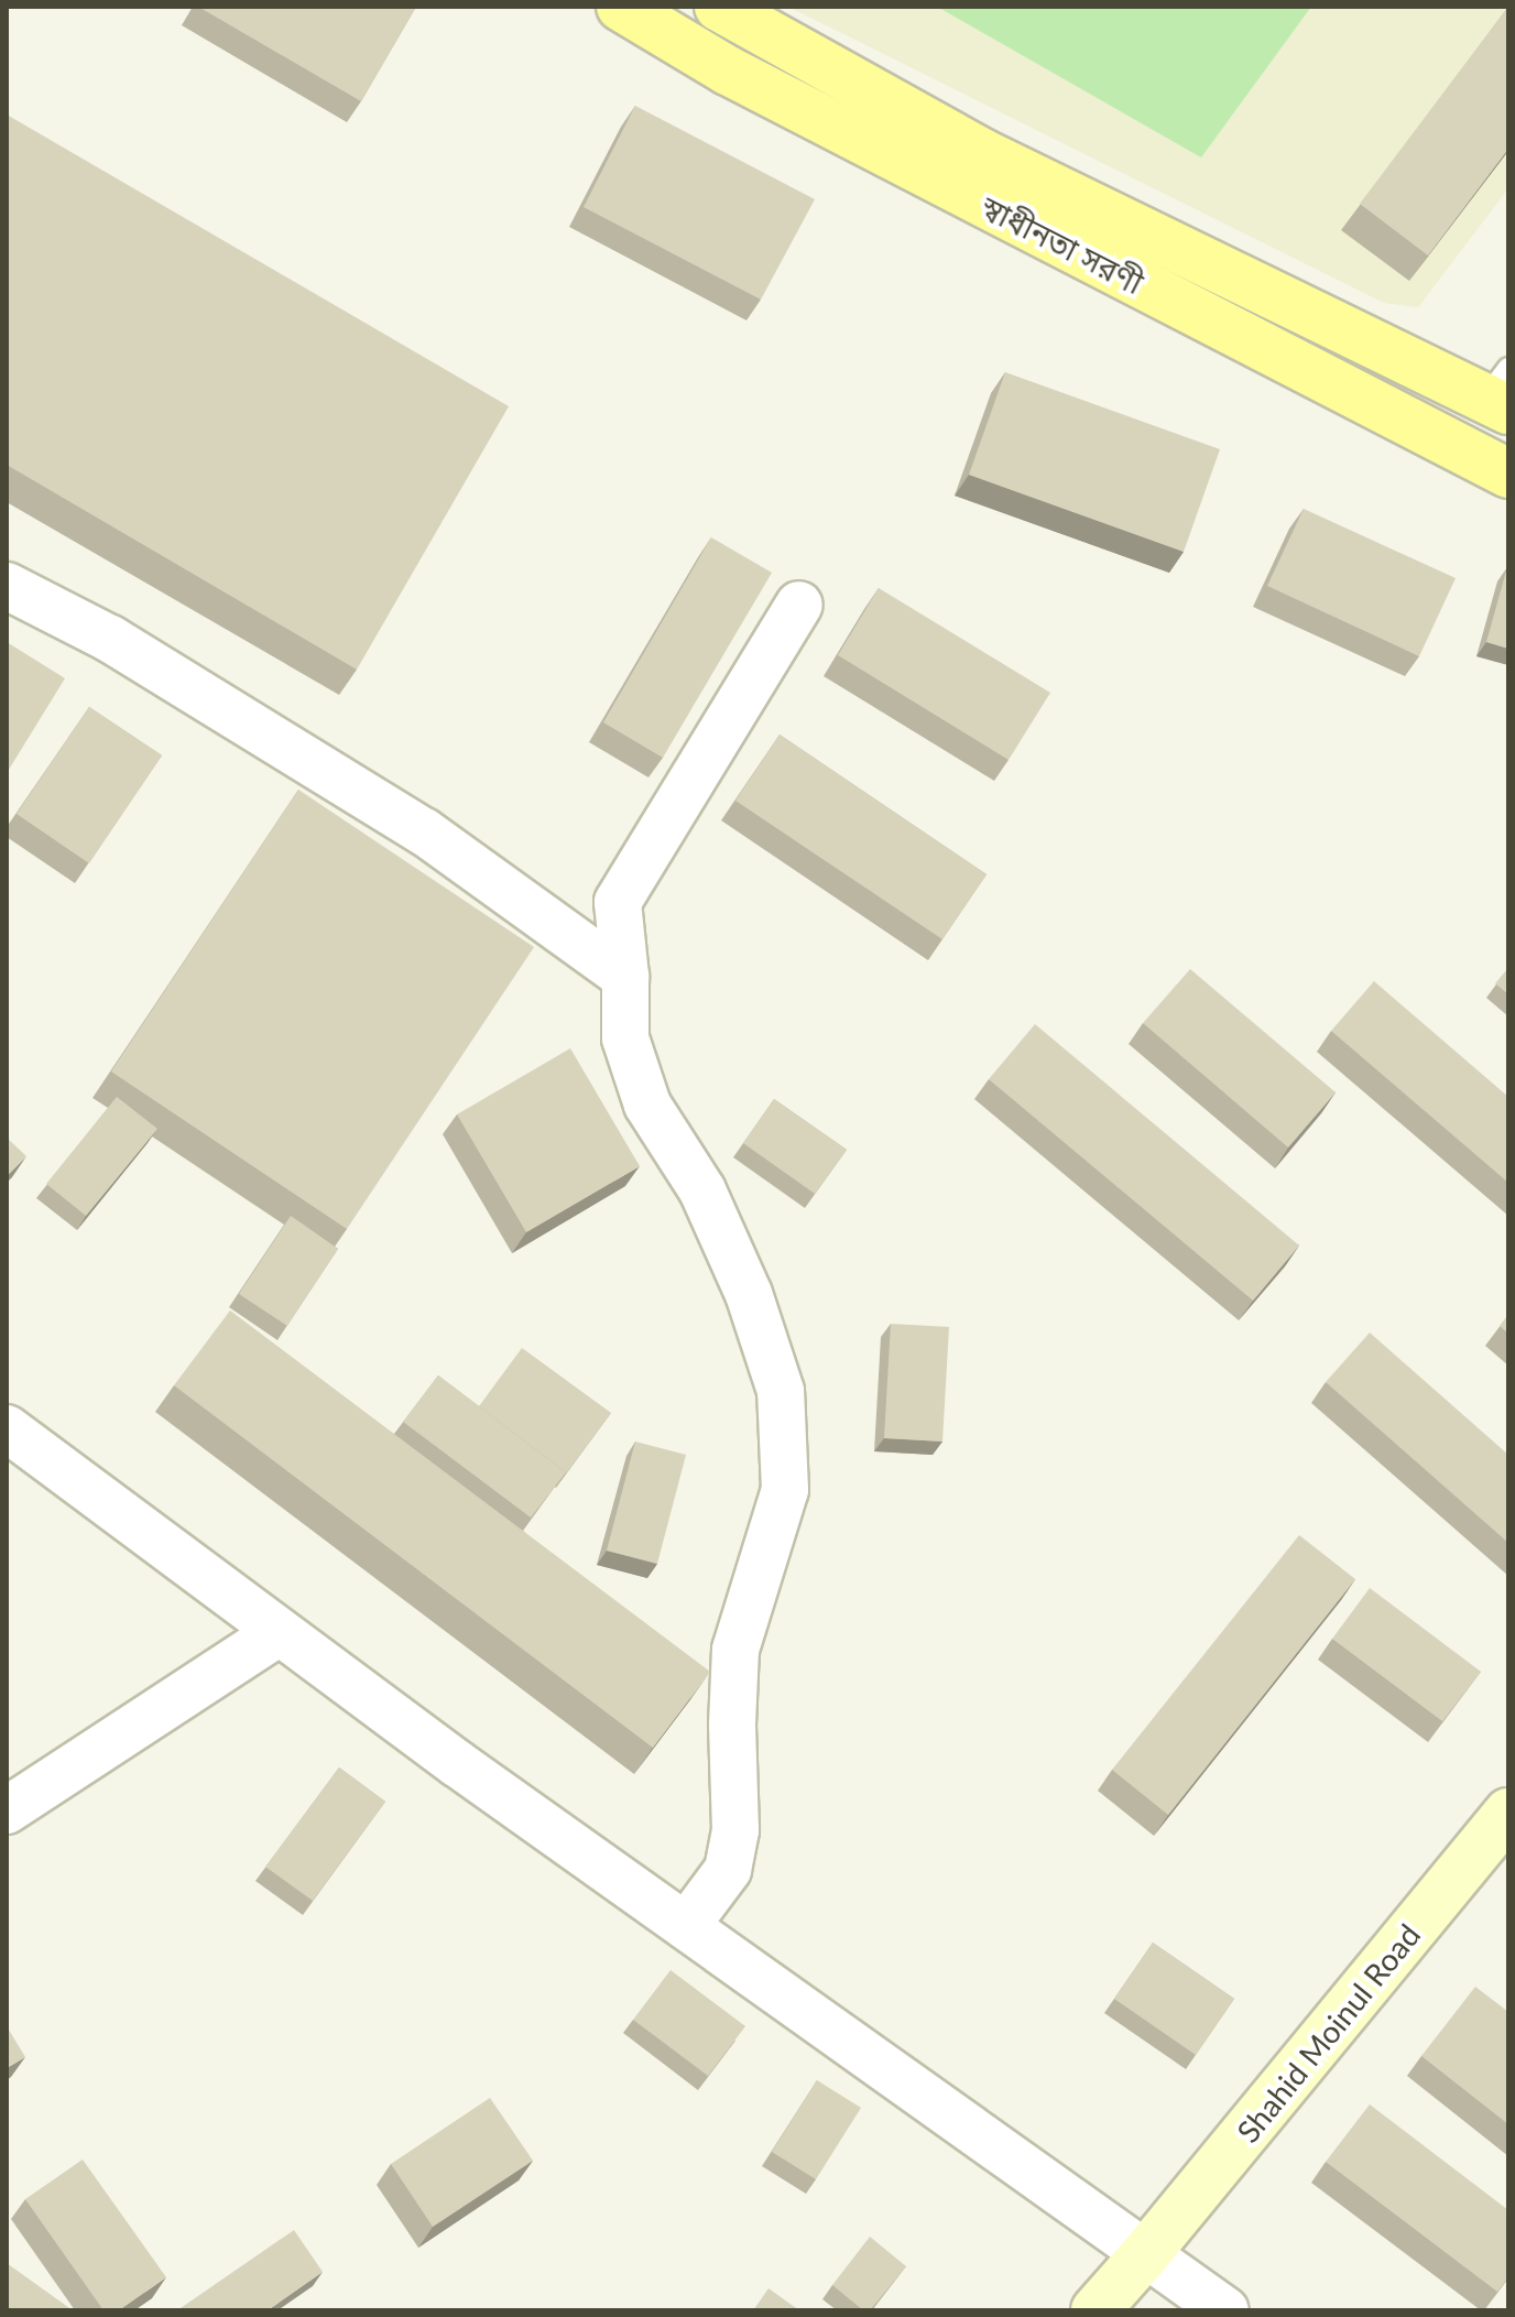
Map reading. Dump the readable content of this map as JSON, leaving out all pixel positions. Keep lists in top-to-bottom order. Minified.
{"streets":{"main road":["স্বাধীনতা সরণী"],"street":["Shahid Moinul Road"]}}
